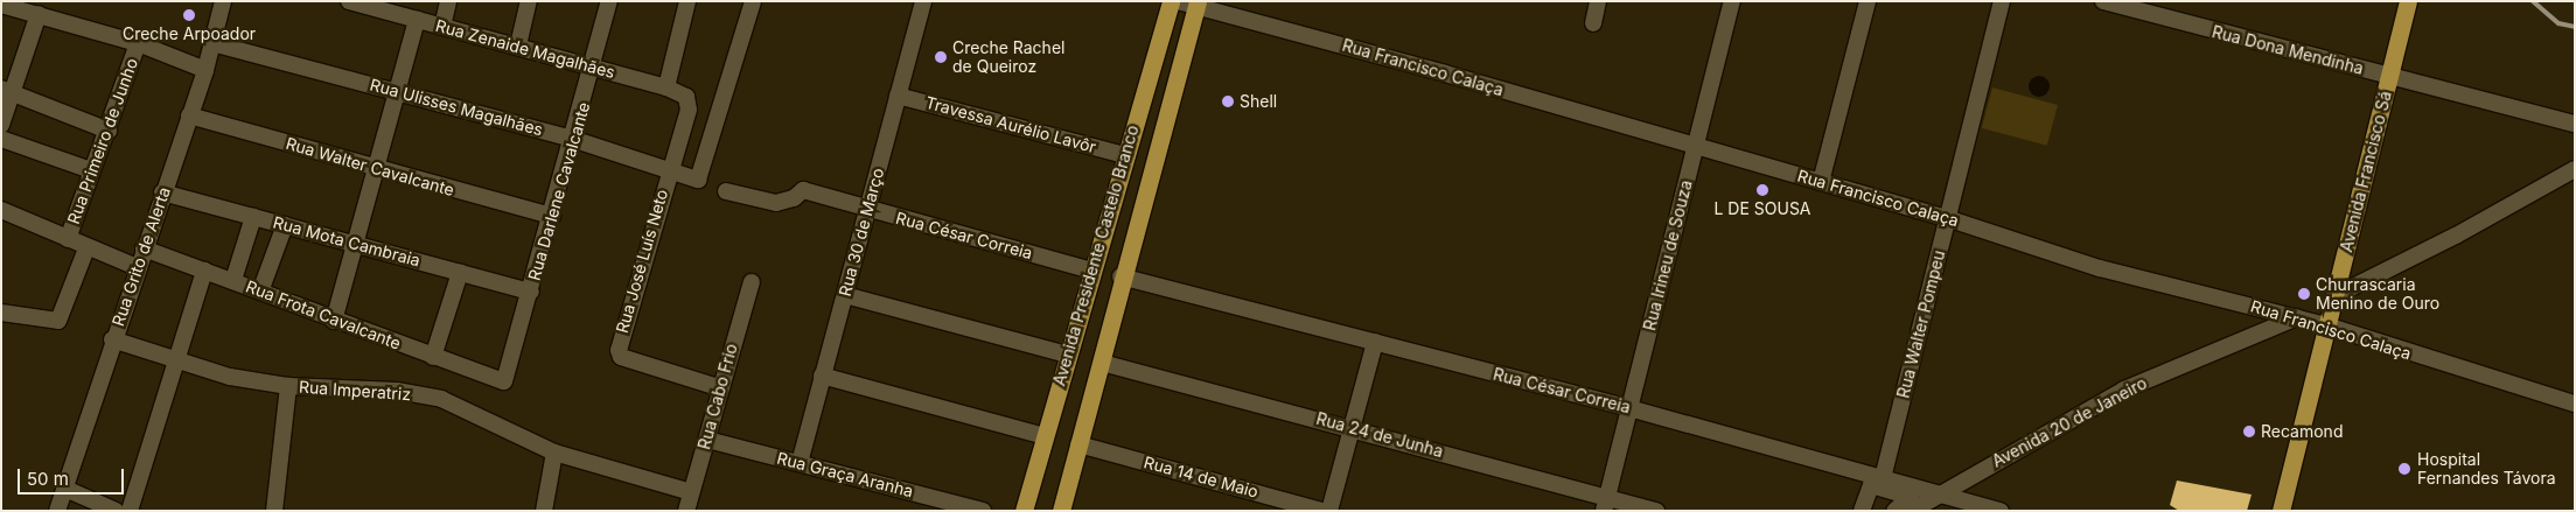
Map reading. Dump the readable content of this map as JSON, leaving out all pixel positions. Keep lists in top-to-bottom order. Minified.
{"streets":{"main road":["Avenida Francisco Sá","Avenida Presidente Castelo Branco"],"street":["Rua Zenaide Magalhães","Rua Dona Mendinha","Rua Francisco Calaça","Rua Ulisses Magalhães","Travessa Aurélio Lavôr","Rua Primeiro de Junho","Rua Walter Cavalcante","Rua Darlene Cavalcante","Rua 30 de Março","Rua César Correia","Rua Mota Cambraia","Rua Irineu de Souza","Rua Grito de Alerta","Rua José Luís Neto","Rua Frota Cavalcante","Rua Walter Pompeu","Rua Imperatriz","Rua Cabo Frio","Avenida 20 de Janeiro","Rua 24 de Junha","Rua Graça Aranha","Rua 14 de Maio"]},"crossings":[["Rua Zenaide Magalhães","Rua Ulisses Magalhães"],["Rua Zenaide Magalhães","Rua Darlene Cavalcante"],["Rua Zenaide Magalhães","Rua José Luís Neto"],["Rua Dona Mendinha","Avenida Francisco Sá"],["Rua Francisco Calaça","Avenida Francisco Sá"],["Rua Francisco Calaça","Avenida Presidente Castelo Branco"],["Rua Francisco Calaça","Rua Irineu de Souza"],["Rua Francisco Calaça","Rua Walter Pompeu"],["Rua Francisco Calaça","Avenida 20 de Janeiro"],["Rua Ulisses Magalhães","Rua Darlene Cavalcante"],["Rua Ulisses Magalhães","Rua Grito de Alerta"],["Rua Ulisses Magalhães","Rua José Luís Neto"],["Travessa Aurélio Lavôr","Rua 30 de Março"],["Travessa Aurélio Lavôr","Avenida Presidente Castelo Branco"],["Rua Walter Cavalcante","Rua Darlene Cavalcante"],["Rua Walter Cavalcante","Rua Grito de Alerta"],["Rua Darlene Cavalcante","Rua Mota Cambraia"],["Rua Darlene Cavalcante","Rua Frota Cavalcante"],["Rua 30 de Março","Rua César Correia"],["Rua 30 de Março","Rua Graça Aranha"],["Rua César Correia","Avenida Presidente Castelo Branco"],["Rua César Correia","Rua Irineu de Souza"],["Rua César Correia","Rua Walter Pompeu"],["Rua César Correia","Avenida 20 de Janeiro"],["Rua Mota Cambraia","Rua Grito de Alerta"],["Avenida Presidente Castelo Branco","Rua 24 de Junha"],["Avenida Presidente Castelo Branco","Rua 14 de Maio"],["Rua Irineu de Souza","Rua 24 de Junha"],["Rua Grito de Alerta","Rua Frota Cavalcante"],["Rua Grito de Alerta","Rua Imperatriz"],["Rua José Luís Neto","Rua Cabo Frio"],["Rua Imperatriz","Rua Cabo Frio"],["Rua Cabo Frio","Rua Graça Aranha"]],"places":["Creche Arpoador","Creche Rachel de Queiroz","Shell","L DE SOUSA","Churrascaria Menino de Ouro","Recamond","Hospital Fernandes Távora"],"scale_bar":"50 m"}
